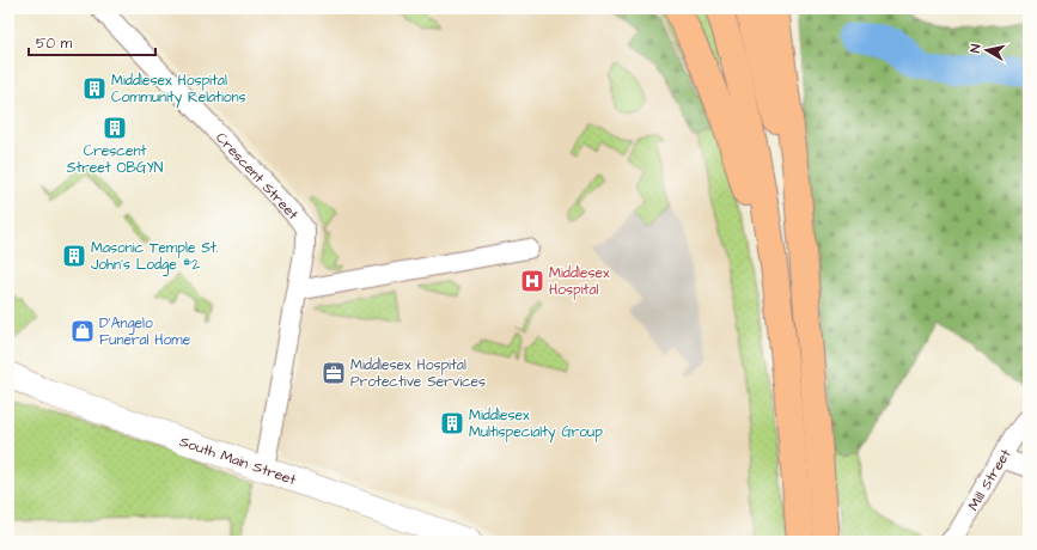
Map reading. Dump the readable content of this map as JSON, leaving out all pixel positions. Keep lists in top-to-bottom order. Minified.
{"streets":{"street":["Crescent Street","South Main Street","Mill Street"]},"crossings":[["Crescent Street","South Main Street"]],"places":{"building":["Middlesex Hospital Community Relations","Crescent Street OBGYN","Masonic Temple St. John's Lodge #2","Middlesex Multispecialty Group"],"hospital":["Middlesex Hospital"],"shop":["D'Angelo Funeral Home"],"office":["Middlesex Hospital Protective Services"]},"scale_bar":"50 m","north":"left"}
